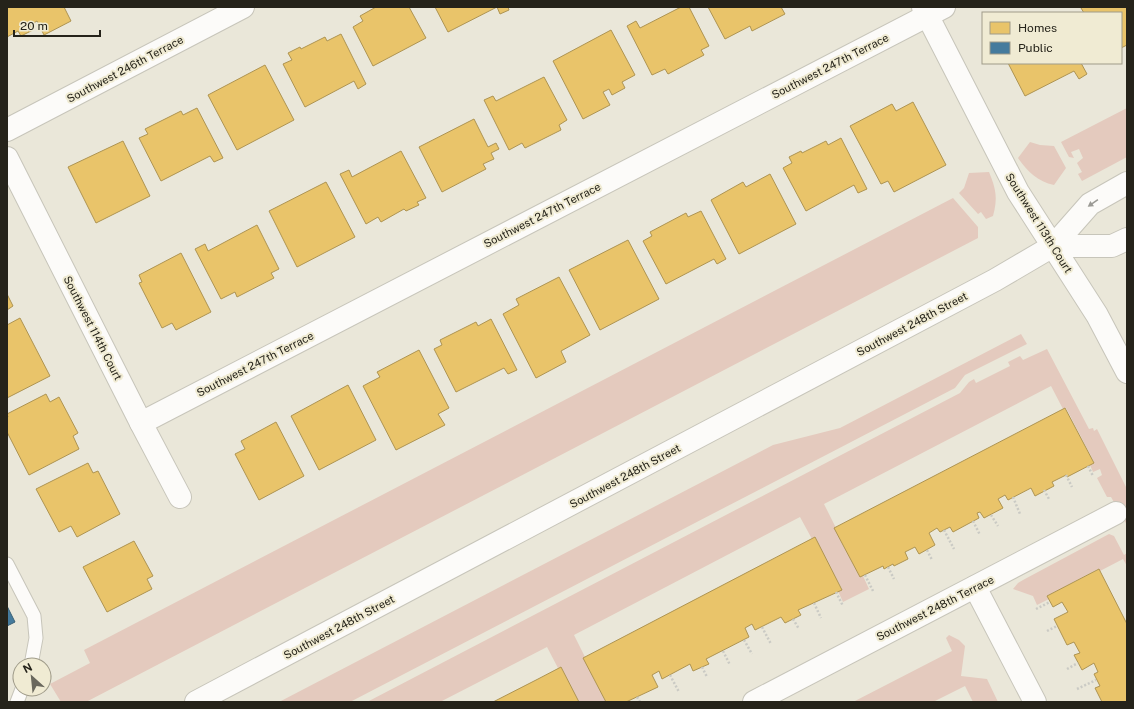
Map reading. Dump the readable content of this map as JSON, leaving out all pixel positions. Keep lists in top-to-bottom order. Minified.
{"streets":{"street":["Southwest 247th Terrace","Southwest 246th Terrace","Southwest 113th Court","Southwest 248th Street","Southwest 114th Court","Southwest 248th Terrace"]},"crossings":[["Southwest 247th Terrace","Southwest 113th Court"],["Southwest 247th Terrace","Southwest 114th Court"],["Southwest 113th Court","Southwest 248th Street"]],"legend":["Homes","Public"],"scale_bar":"20 m","north":"top left"}
